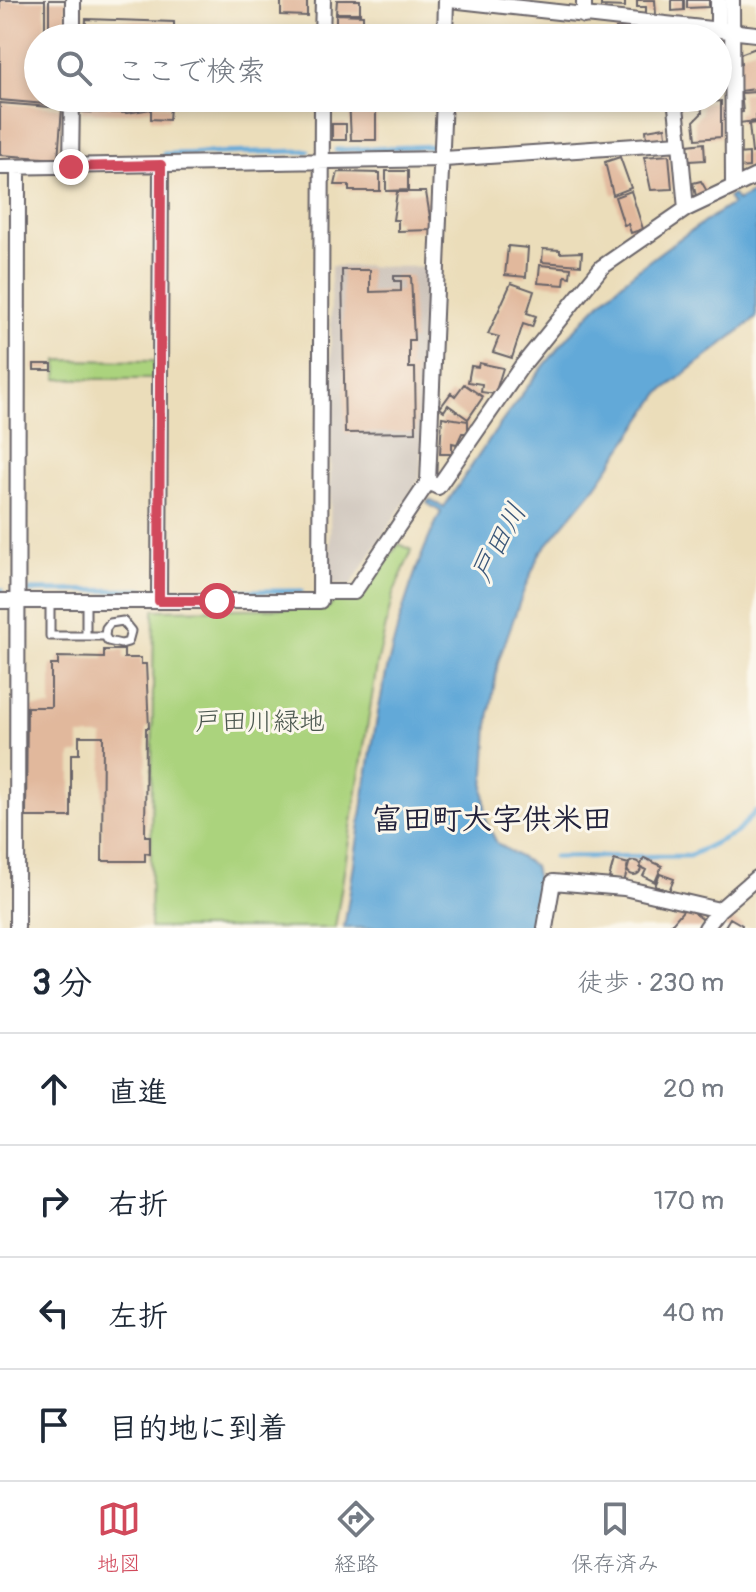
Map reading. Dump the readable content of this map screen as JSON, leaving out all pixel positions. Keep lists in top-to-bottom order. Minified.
{"districts":["富田町大字供米田"],"water":["戸田川"],"parks":["戸田川緑地"],"page":{"search":"ここで検索","heading":["3 分","徒歩 · 230 m"],"list":[["直進","20 m"],["右折","170 m"],["左折","40 m"],"目的地に到着"],"nav":["地図","経路","保存済み"]}}
